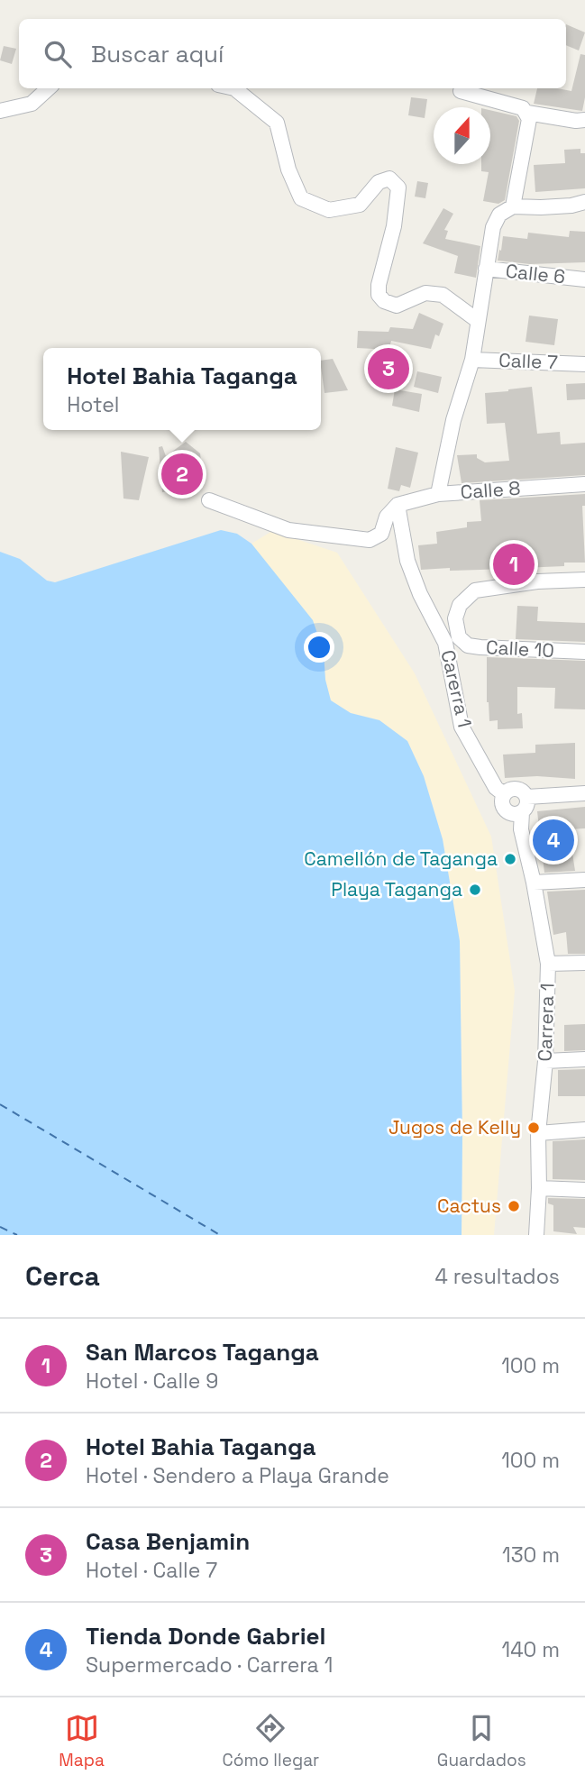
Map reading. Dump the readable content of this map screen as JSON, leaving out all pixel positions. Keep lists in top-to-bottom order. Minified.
{"streets":{"street":["Calle 6","Calle 7","Calle 8","Calle 10","Carerra 1","Carrera 1"]},"crossings":[["Calle 8","Carerra 1"],["Carerra 1","Carrera 1"]],"places":["Camellón de Taganga","Playa Taganga","Jugos de Kelly","Cactus"],"north":"top","page":{"search":"Buscar aquí","pins":["3","2","1","4"],"popup":["Hotel Bahia Taganga","Hotel"],"heading":["Cerca","4 resultados"],"list":[{"mark":"1","name":"San Marcos Taganga","note":"Hotel · Calle 9","value":"100 m"},{"mark":"2","name":"Hotel Bahia Taganga","note":"Hotel · Sendero a Playa Grande","value":"100 m"},{"mark":"3","name":"Casa Benjamin","note":"Hotel · Calle 7","value":"130 m"},{"mark":"4","name":"Tienda Donde Gabriel","note":"Supermercado · Carrera 1","value":"140 m"}],"nav":["Mapa","Cómo llegar","Guardados"]}}
